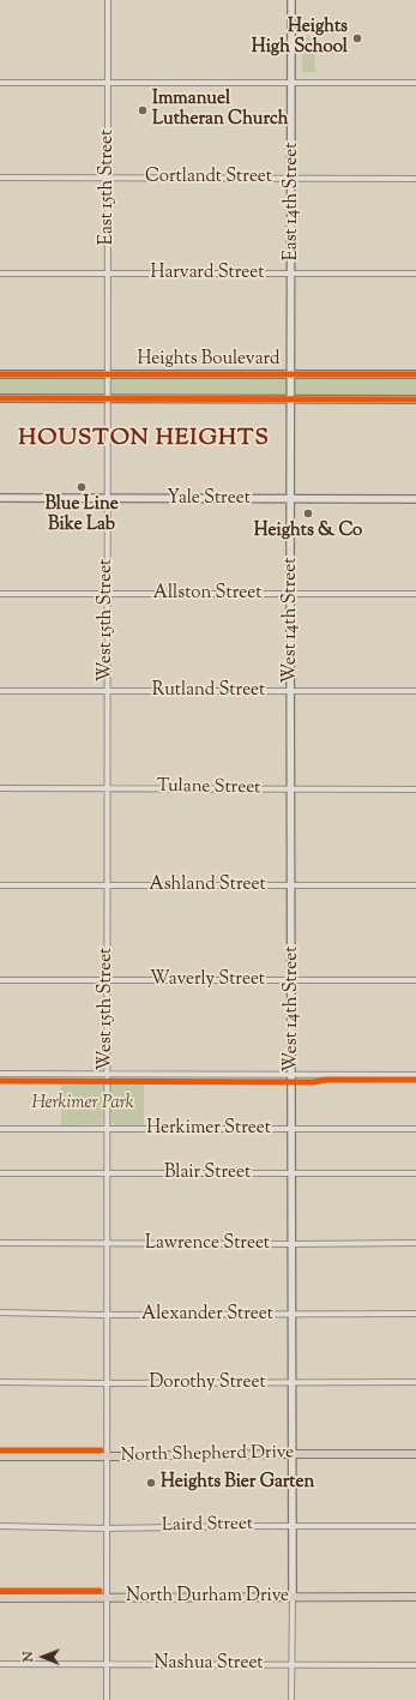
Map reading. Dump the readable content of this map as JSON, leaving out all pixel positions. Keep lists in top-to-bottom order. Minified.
{"streets":{"main road":["North Shepherd Drive","North Durham Drive"],"street":["Cortlandt Street","East 15th Street","East 14th Street","Harvard Street","Heights Boulevard","Yale Street","Allston Street","West 15th Street","West 14th Street","Rutland Street","Tulane Street","Ashland Street","Waverly Street","Herkimer Street","Blair Street","Lawrence Street","Alexander Street","Dorothy Street","Laird Street","Nashua Street"]},"crossings":[["Cortlandt Street","East 15th Street"],["Cortlandt Street","East 14th Street"],["East 15th Street","Harvard Street"],["East 15th Street","Heights Boulevard"],["East 15th Street","West 15th Street"],["East 14th Street","Harvard Street"],["East 14th Street","Heights Boulevard"],["East 14th Street","West 14th Street"],["Heights Boulevard","West 15th Street"],["Heights Boulevard","West 14th Street"],["Yale Street","West 15th Street"],["Yale Street","West 14th Street"],["Allston Street","West 15th Street"],["Allston Street","West 14th Street"],["West 15th Street","Rutland Street"],["West 15th Street","Tulane Street"],["West 15th Street","Ashland Street"],["West 15th Street","Waverly Street"],["West 15th Street","Herkimer Street"],["West 15th Street","Blair Street"],["West 15th Street","Lawrence Street"],["West 15th Street","Alexander Street"],["West 15th Street","Dorothy Street"],["West 15th Street","North Shepherd Drive"],["West 15th Street","Laird Street"],["West 15th Street","North Durham Drive"],["West 15th Street","Nashua Street"],["West 14th Street","Rutland Street"],["West 14th Street","Tulane Street"],["West 14th Street","Ashland Street"],["West 14th Street","Waverly Street"],["West 14th Street","Herkimer Street"],["West 14th Street","Blair Street"],["West 14th Street","Lawrence Street"],["West 14th Street","Alexander Street"],["West 14th Street","Dorothy Street"],["West 14th Street","North Shepherd Drive"],["West 14th Street","Laird Street"],["West 14th Street","North Durham Drive"],["West 14th Street","Nashua Street"]],"districts":["HOUSTON HEIGHTS"],"parks":["Herkimer Park"],"places":["Heights High School","Immanuel Lutheran Church","Blue Line Bike Lab","Heights & Co","Heights Bier Garten"],"north":"left"}
